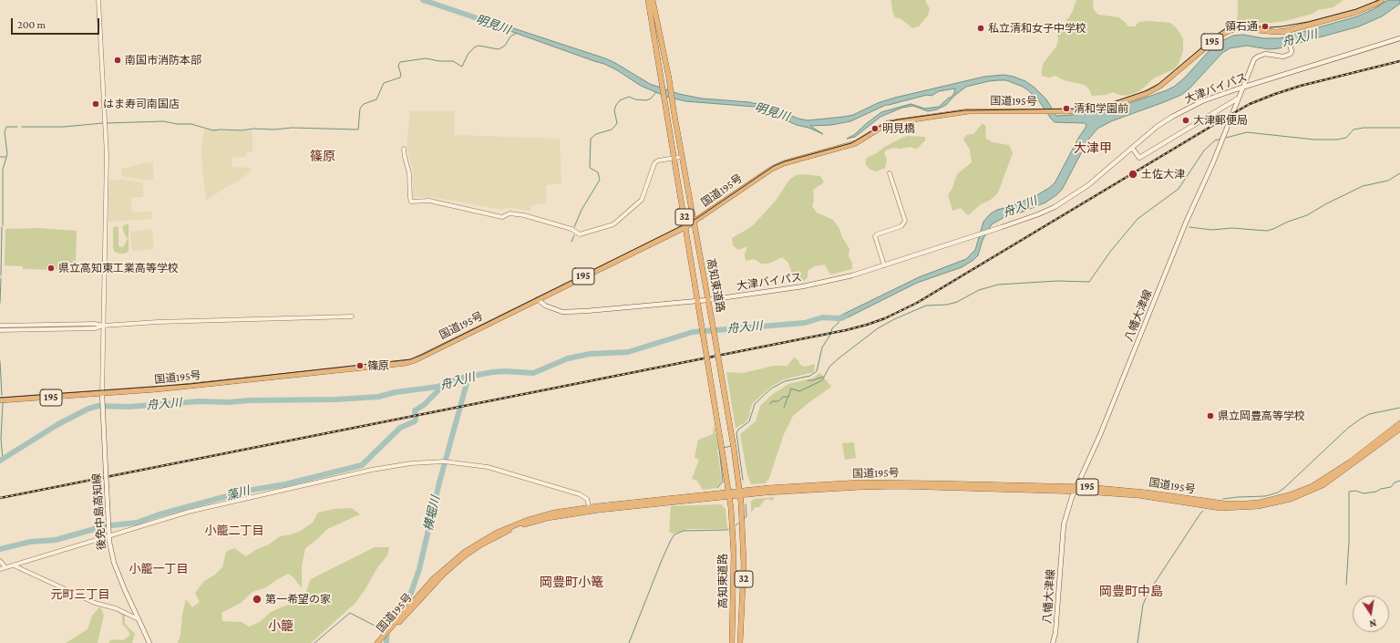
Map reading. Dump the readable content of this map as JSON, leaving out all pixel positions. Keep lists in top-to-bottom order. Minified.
{"streets":{"highway":["195","国道195号","32","高知東道路"],"main road":["大津バイパス","八幡大津線","後免中島高知線"]},"crossings":[["大津バイパス","国道195号"],["大津バイパス","高知東道路"],["大津バイパス","八幡大津線"],["国道195号","高知東道路"],["国道195号","八幡大津線"],["国道195号","後免中島高知線"]],"districts":["大津甲","篠原","小籠二丁目","小籠一丁目","岡豊町小篭","岡豊町中島","元町三丁目","小籠"],"water":["明見川","舟入川","藻川","横堀川"],"places":["領石通","私立清和女子中学校","南国市消防本部","はま寿司南国店","清和学園前","大津郵便局","明見橋","土佐大津","県立高知東工業高等学校","篠原","県立岡豊高等学校","第一希望の家"],"scale_bar":"200 m","north":"bottom"}
